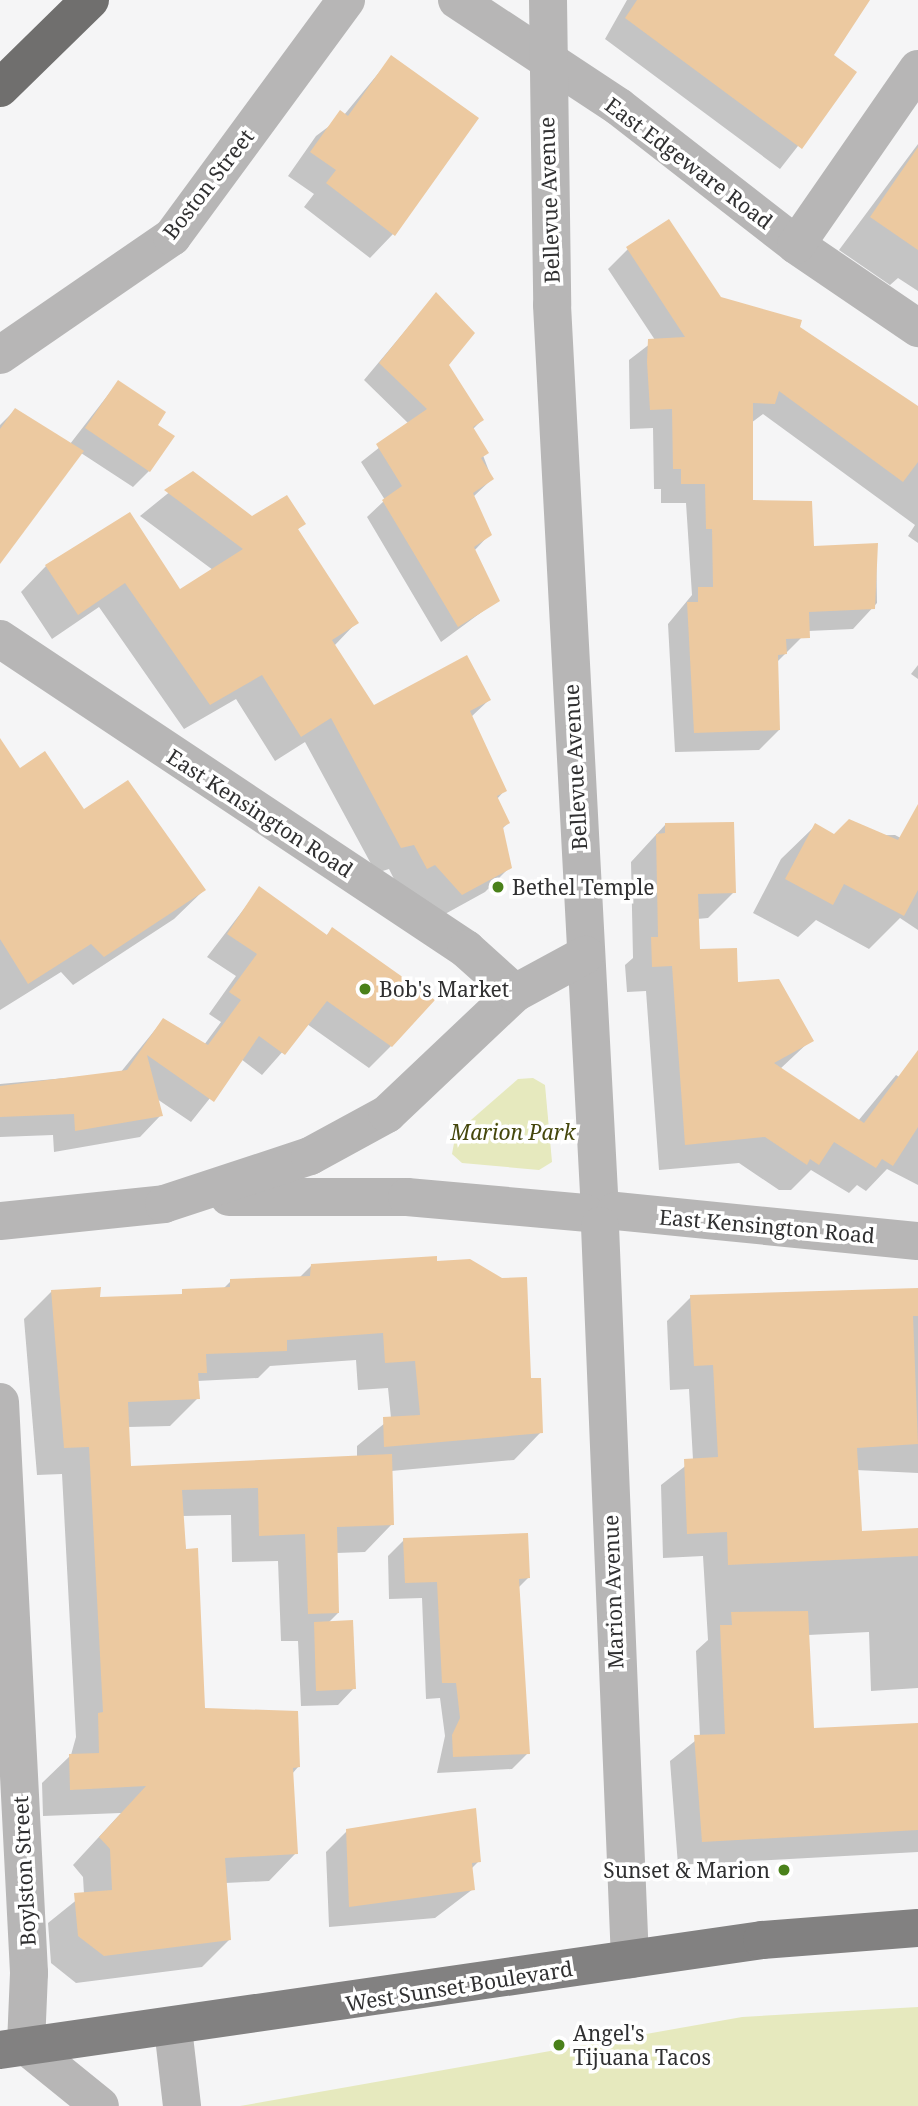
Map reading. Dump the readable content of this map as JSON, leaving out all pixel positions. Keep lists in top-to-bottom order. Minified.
{"streets":{"main road":["West Sunset Boulevard"],"street":["East Edgeware Road","Boston Street","Bellevue Avenue","East Kensington Road","Marion Avenue","Boylston Street"]},"crossings":[["East Edgeware Road","Bellevue Avenue"],["Bellevue Avenue","Marion Avenue"],["East Kensington Road","Marion Avenue"],["Marion Avenue","West Sunset Boulevard"],["Boylston Street","West Sunset Boulevard"]],"parks":["Marion Park"],"places":["Bethel Temple","Bob's Market","Sunset & Marion","Angel's Tijuana Tacos"]}
